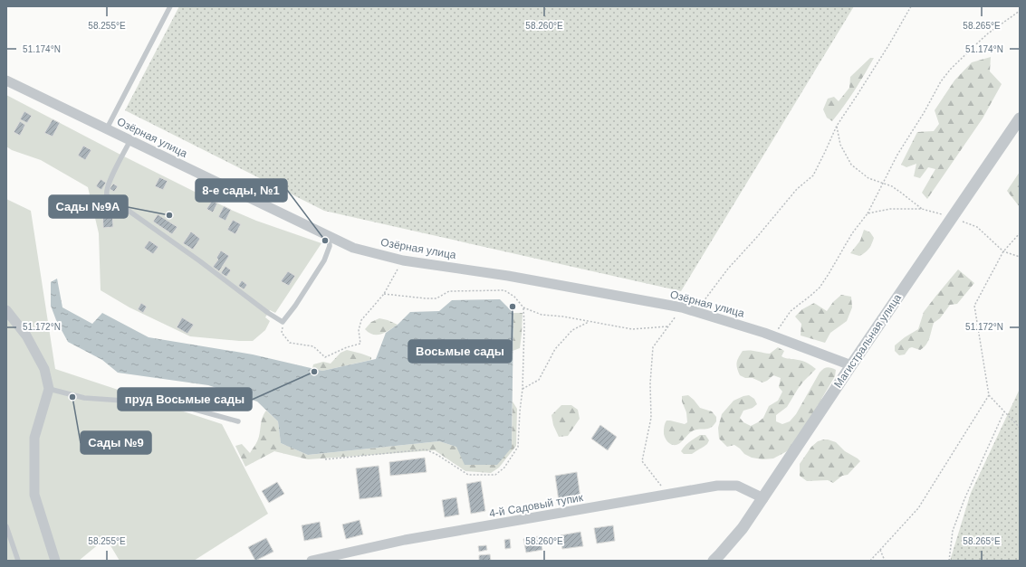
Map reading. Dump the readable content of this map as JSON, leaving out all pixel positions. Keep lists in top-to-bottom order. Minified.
{"streets":{"street":["Озёрная улица","Магистральная улица","4-й Садовый тупик"]},"crossings":[["Озёрная улица","Магистральная улица"],["Магистральная улица","4-й Садовый тупик"]],"places":["Сады №9А","8-е сады, №1","Восьмые сады","пруд Восьмые сады","Сады №9"],"coordinates":["58.255°E","58.260°E","58.265°E","51.174°N","51.172°N"]}
